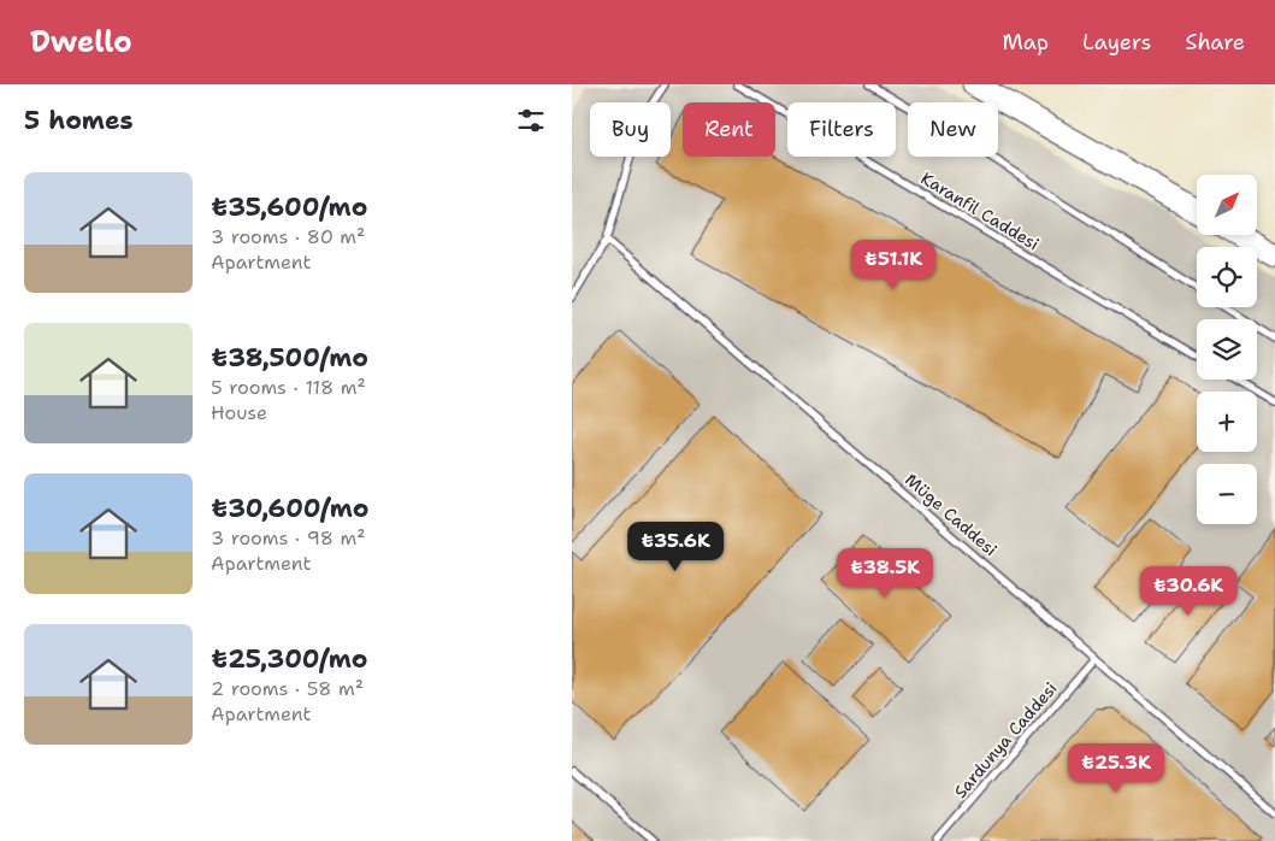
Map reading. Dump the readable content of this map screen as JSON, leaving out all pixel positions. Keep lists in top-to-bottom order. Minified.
{"streets":{"lane":["Karanfil Caddesi","Müge Caddesi","Sardunya Caddesi"]},"crossings":[["Müge Caddesi","Sardunya Caddesi"]],"north":"top right","page":{"header":"Dwello","nav":["Map","Layers","Share"],"heading":"5 homes","chip":["Buy","Rent","Filters","New"],"list":[{"name":"₺35,600/mo","note":"3 rooms · 80 m² · Apartment"},{"name":"₺38,500/mo","note":"5 rooms · 118 m² · House"},{"name":"₺30,600/mo","note":"3 rooms · 98 m² · Apartment"},{"name":"₺25,300/mo","note":"2 rooms · 58 m² · Apartment"}],"map_buttons":["+","−"],"price":["₺51.1K","₺35.6K","₺38.5K","₺30.6K","₺25.3K"]}}
